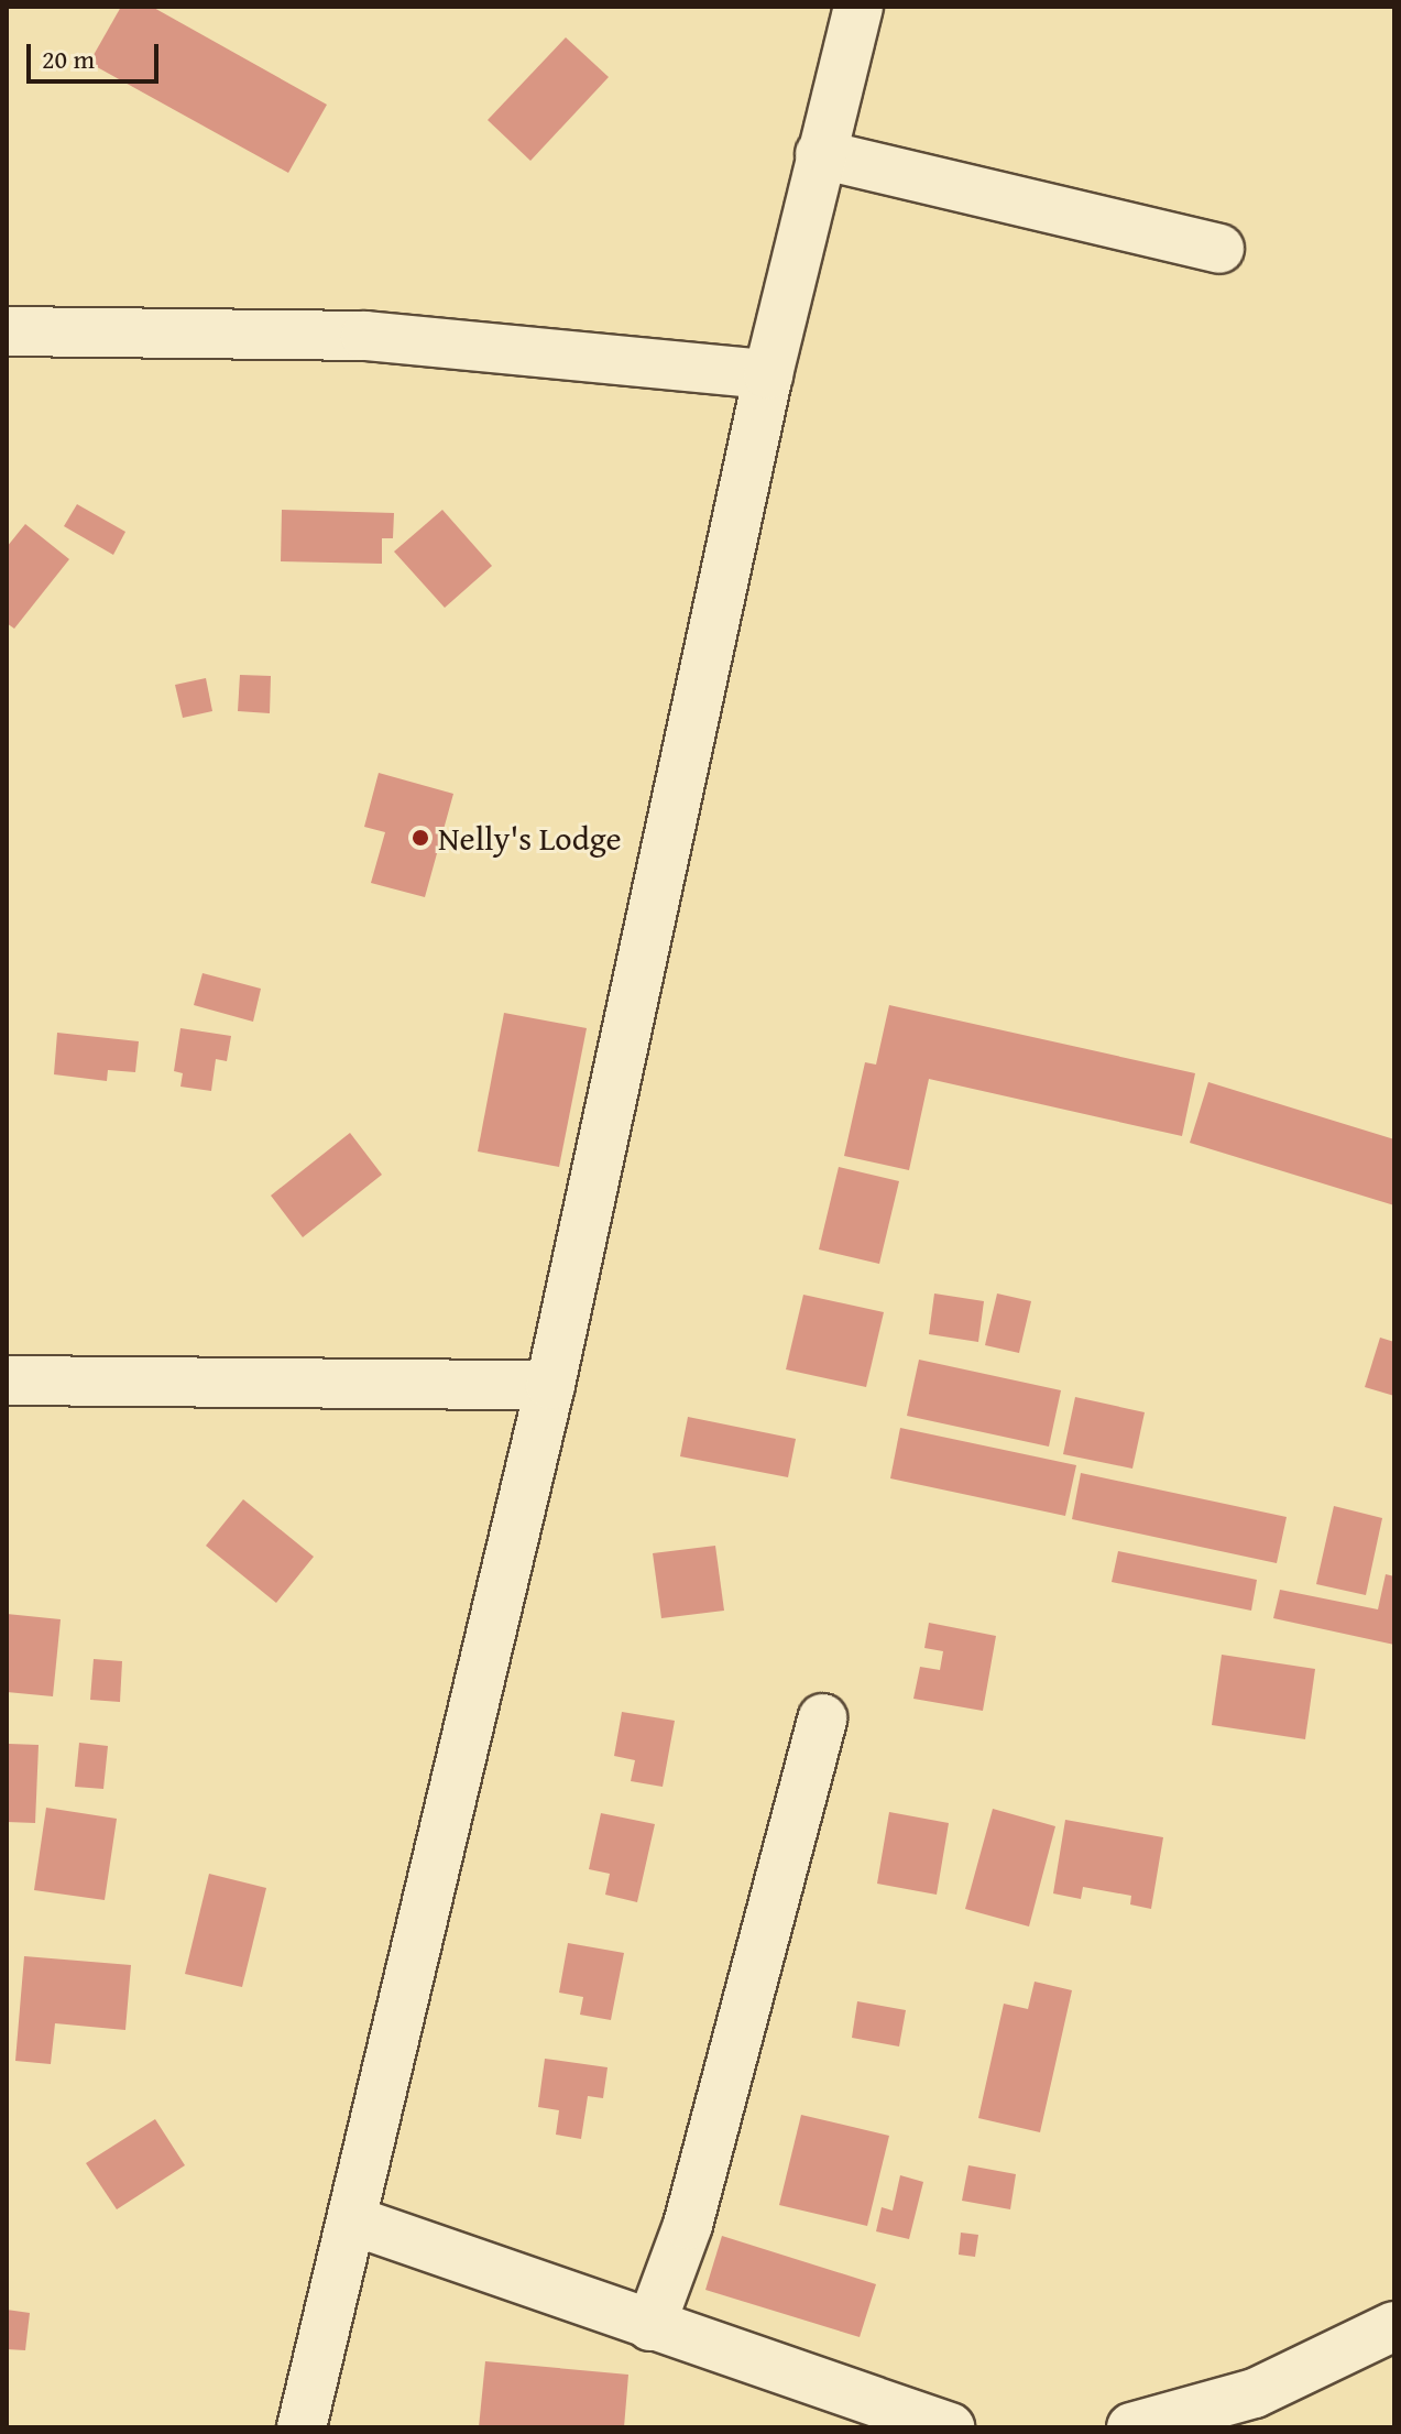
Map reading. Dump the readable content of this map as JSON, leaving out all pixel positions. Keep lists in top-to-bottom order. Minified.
{"places":["Nelly's Lodge"],"scale_bar":"20 m"}
